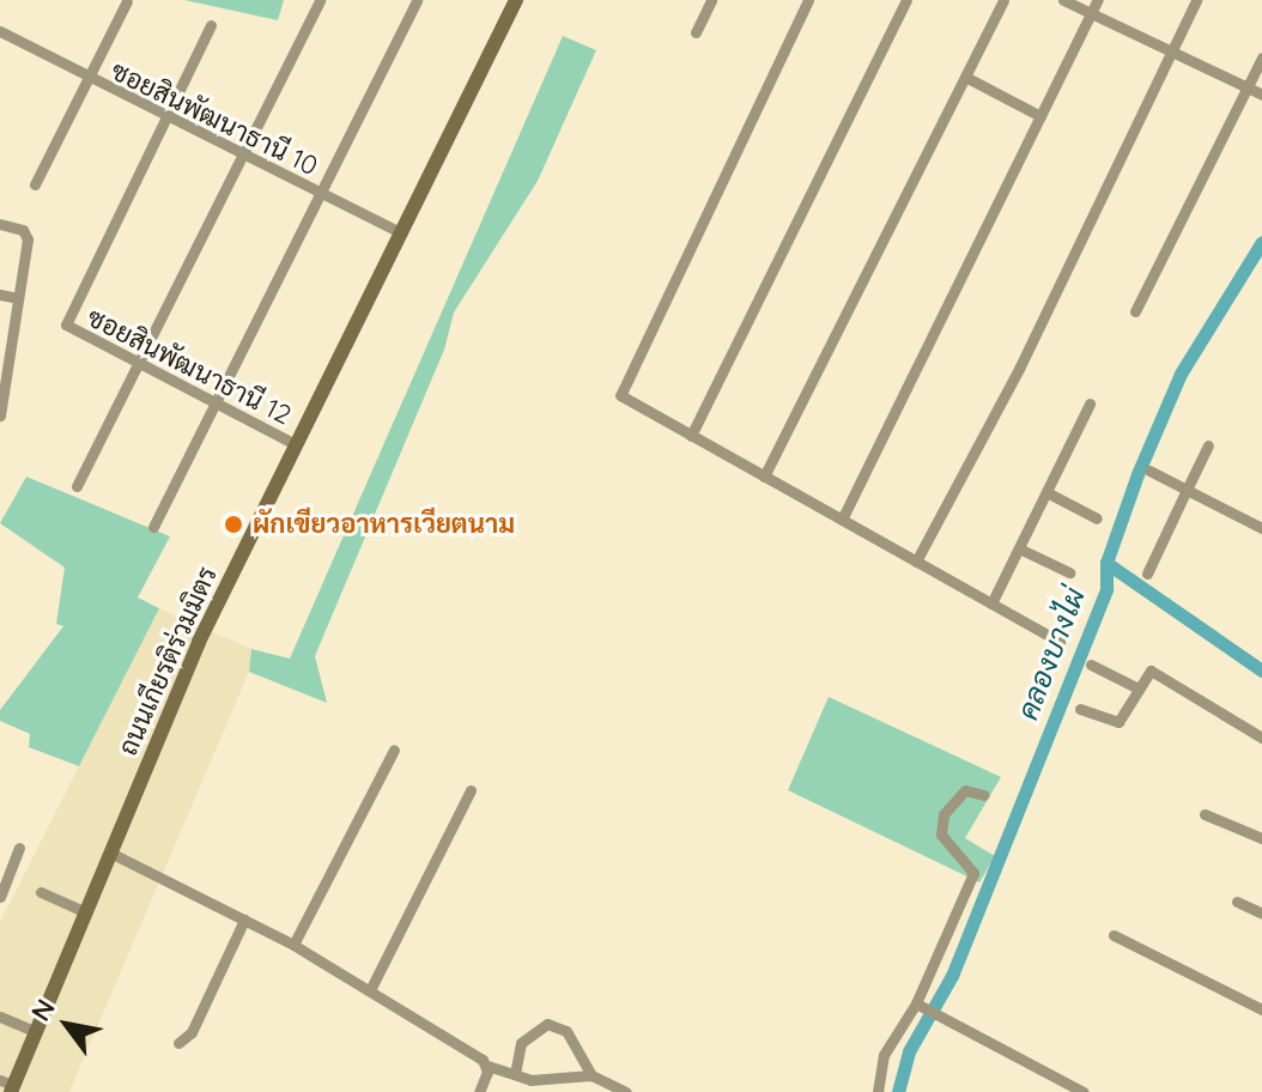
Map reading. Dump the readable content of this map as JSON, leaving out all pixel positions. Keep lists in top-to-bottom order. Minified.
{"streets":{"street":["ซอยสินพัฒนาธานี 10","ซอยสินพัฒนาธานี 12","ถนนเกียรติร่วมมิตร"]},"crossings":[["ซอยสินพัฒนาธานี 10","ซอยสินพัฒนาธานี 12"],["ซอยสินพัฒนาธานี 10","ถนนเกียรติร่วมมิตร"],["ซอยสินพัฒนาธานี 12","ถนนเกียรติร่วมมิตร"]],"water":["คลองบางไผ่"],"places":["ผักเขียวอาหารเวียตนาม"],"north":"top left"}
